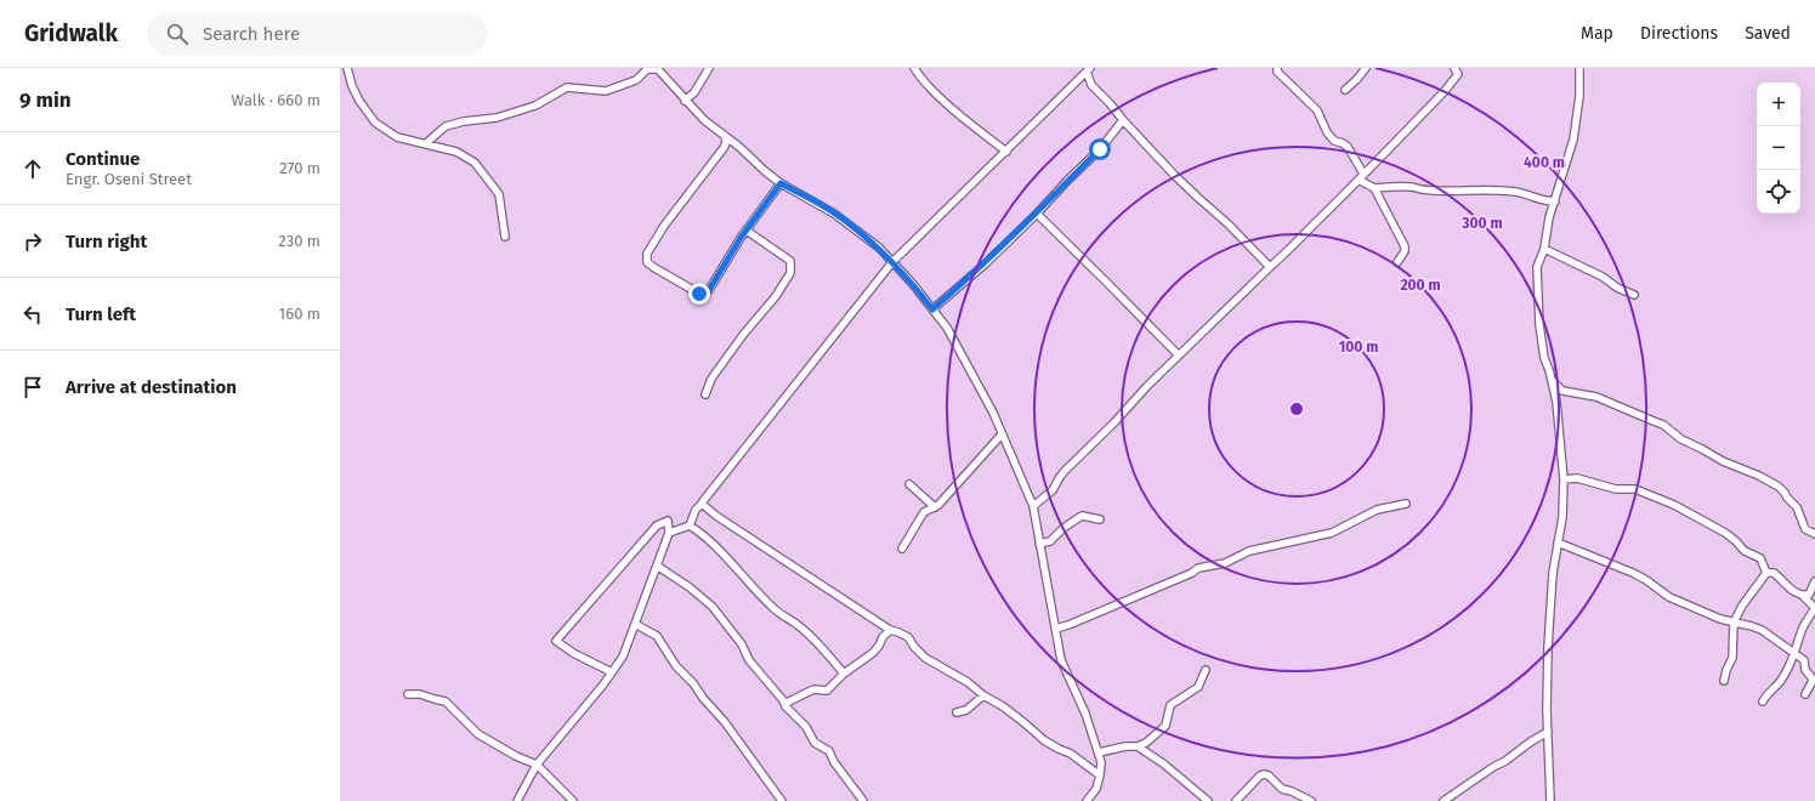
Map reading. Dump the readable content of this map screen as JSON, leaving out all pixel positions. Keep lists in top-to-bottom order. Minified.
{"page":{"header":"Gridwalk","search":"Search here","nav":["Map","Directions","Saved"],"heading":["9 min","Walk · 660 m"],"map_buttons":["+","−"],"list":[["Continue","Engr. Oseni Street","270 m"],["Turn right","230 m"],["Turn left","160 m"],"Arrive at destination"]},"rings":["400 m","300 m","200 m","100 m"]}
